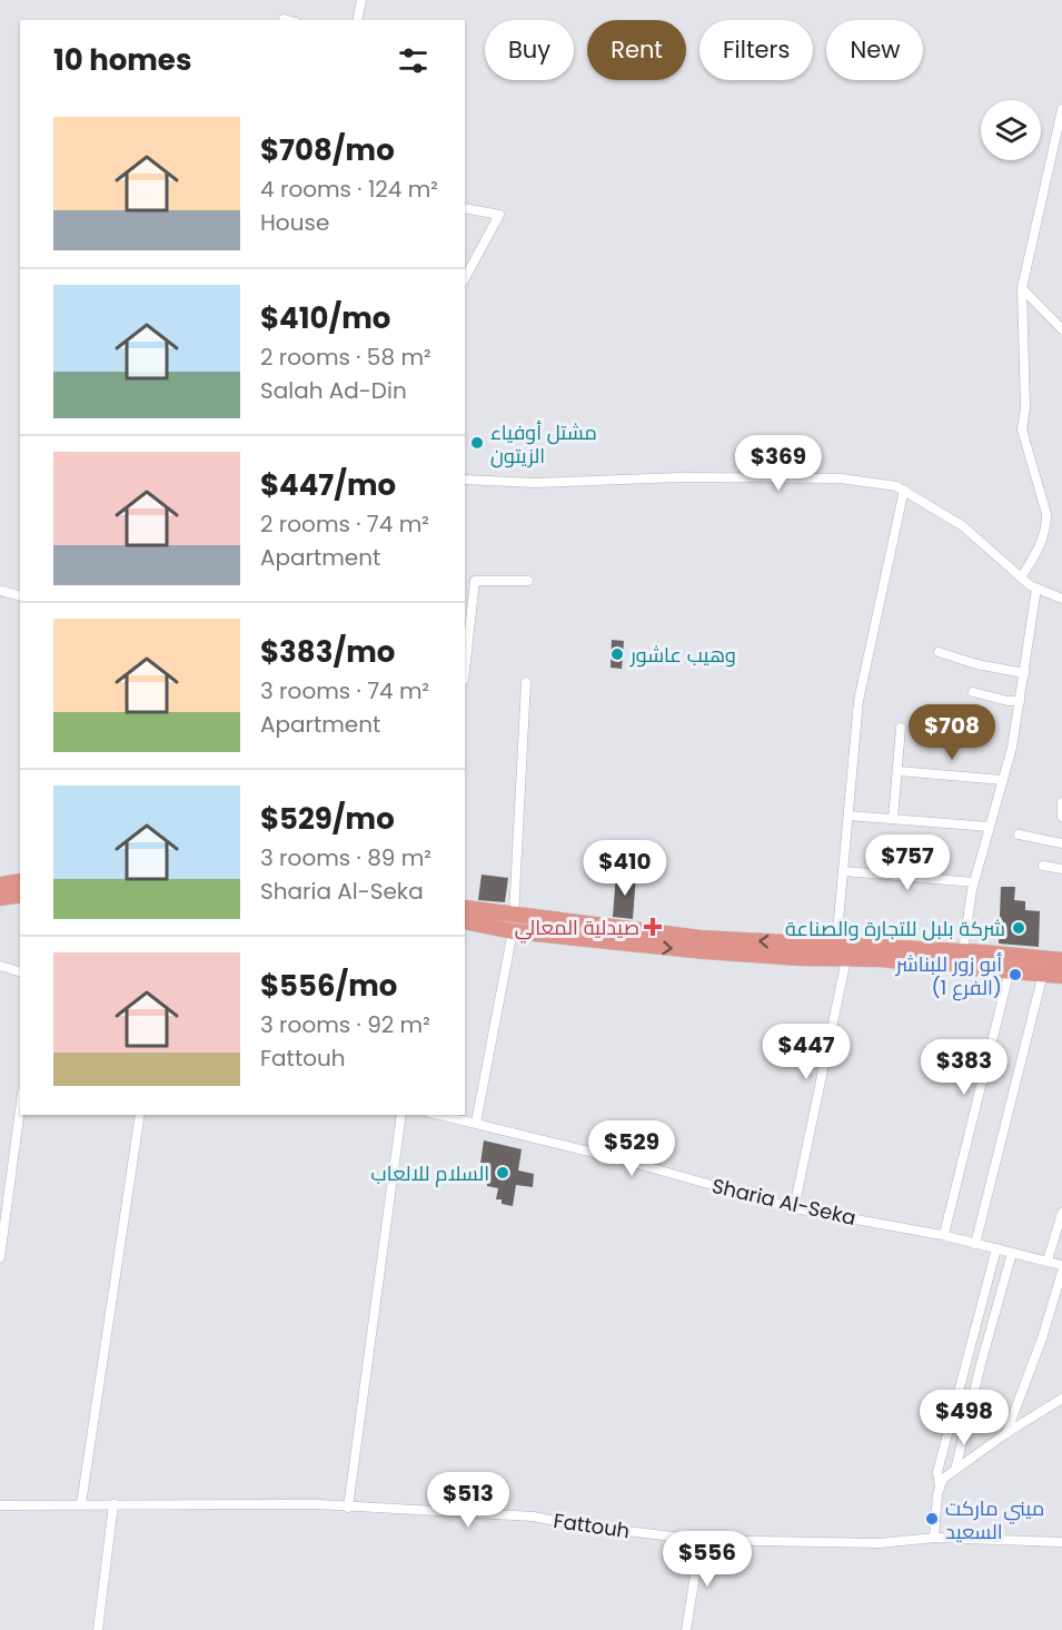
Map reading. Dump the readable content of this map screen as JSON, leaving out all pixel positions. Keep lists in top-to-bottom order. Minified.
{"streets":{"street":["Sharia Al-Seka","Fattouh"]},"places":{"other":["مشتل أوفياء الزيتون","وهيب عاشور","شركة بلبل للتجارة والصناعة","أبو زور للبناشر (الفرع 1)","السلام للالعاب","ميني ماركت السعيد"],"health":["صيدلية المعالي"]},"page":{"chip":["Buy","Rent","Filters","New"],"heading":"10 homes","list":[{"name":"$708/mo","note":"4 rooms · 124 m² · House"},{"name":"$410/mo","note":"2 rooms · 58 m² · Salah Ad-Din"},{"name":"$447/mo","note":"2 rooms · 74 m² · Apartment"},{"name":"$383/mo","note":"3 rooms · 74 m² · Apartment"},{"name":"$529/mo","note":"3 rooms · 89 m² · Sharia Al-Seka"},{"name":"$556/mo","note":"3 rooms · 92 m² · Fattouh"}],"price":["$369","$708","$757","$410","$447","$383","$529","$498","$513","$556"]}}
